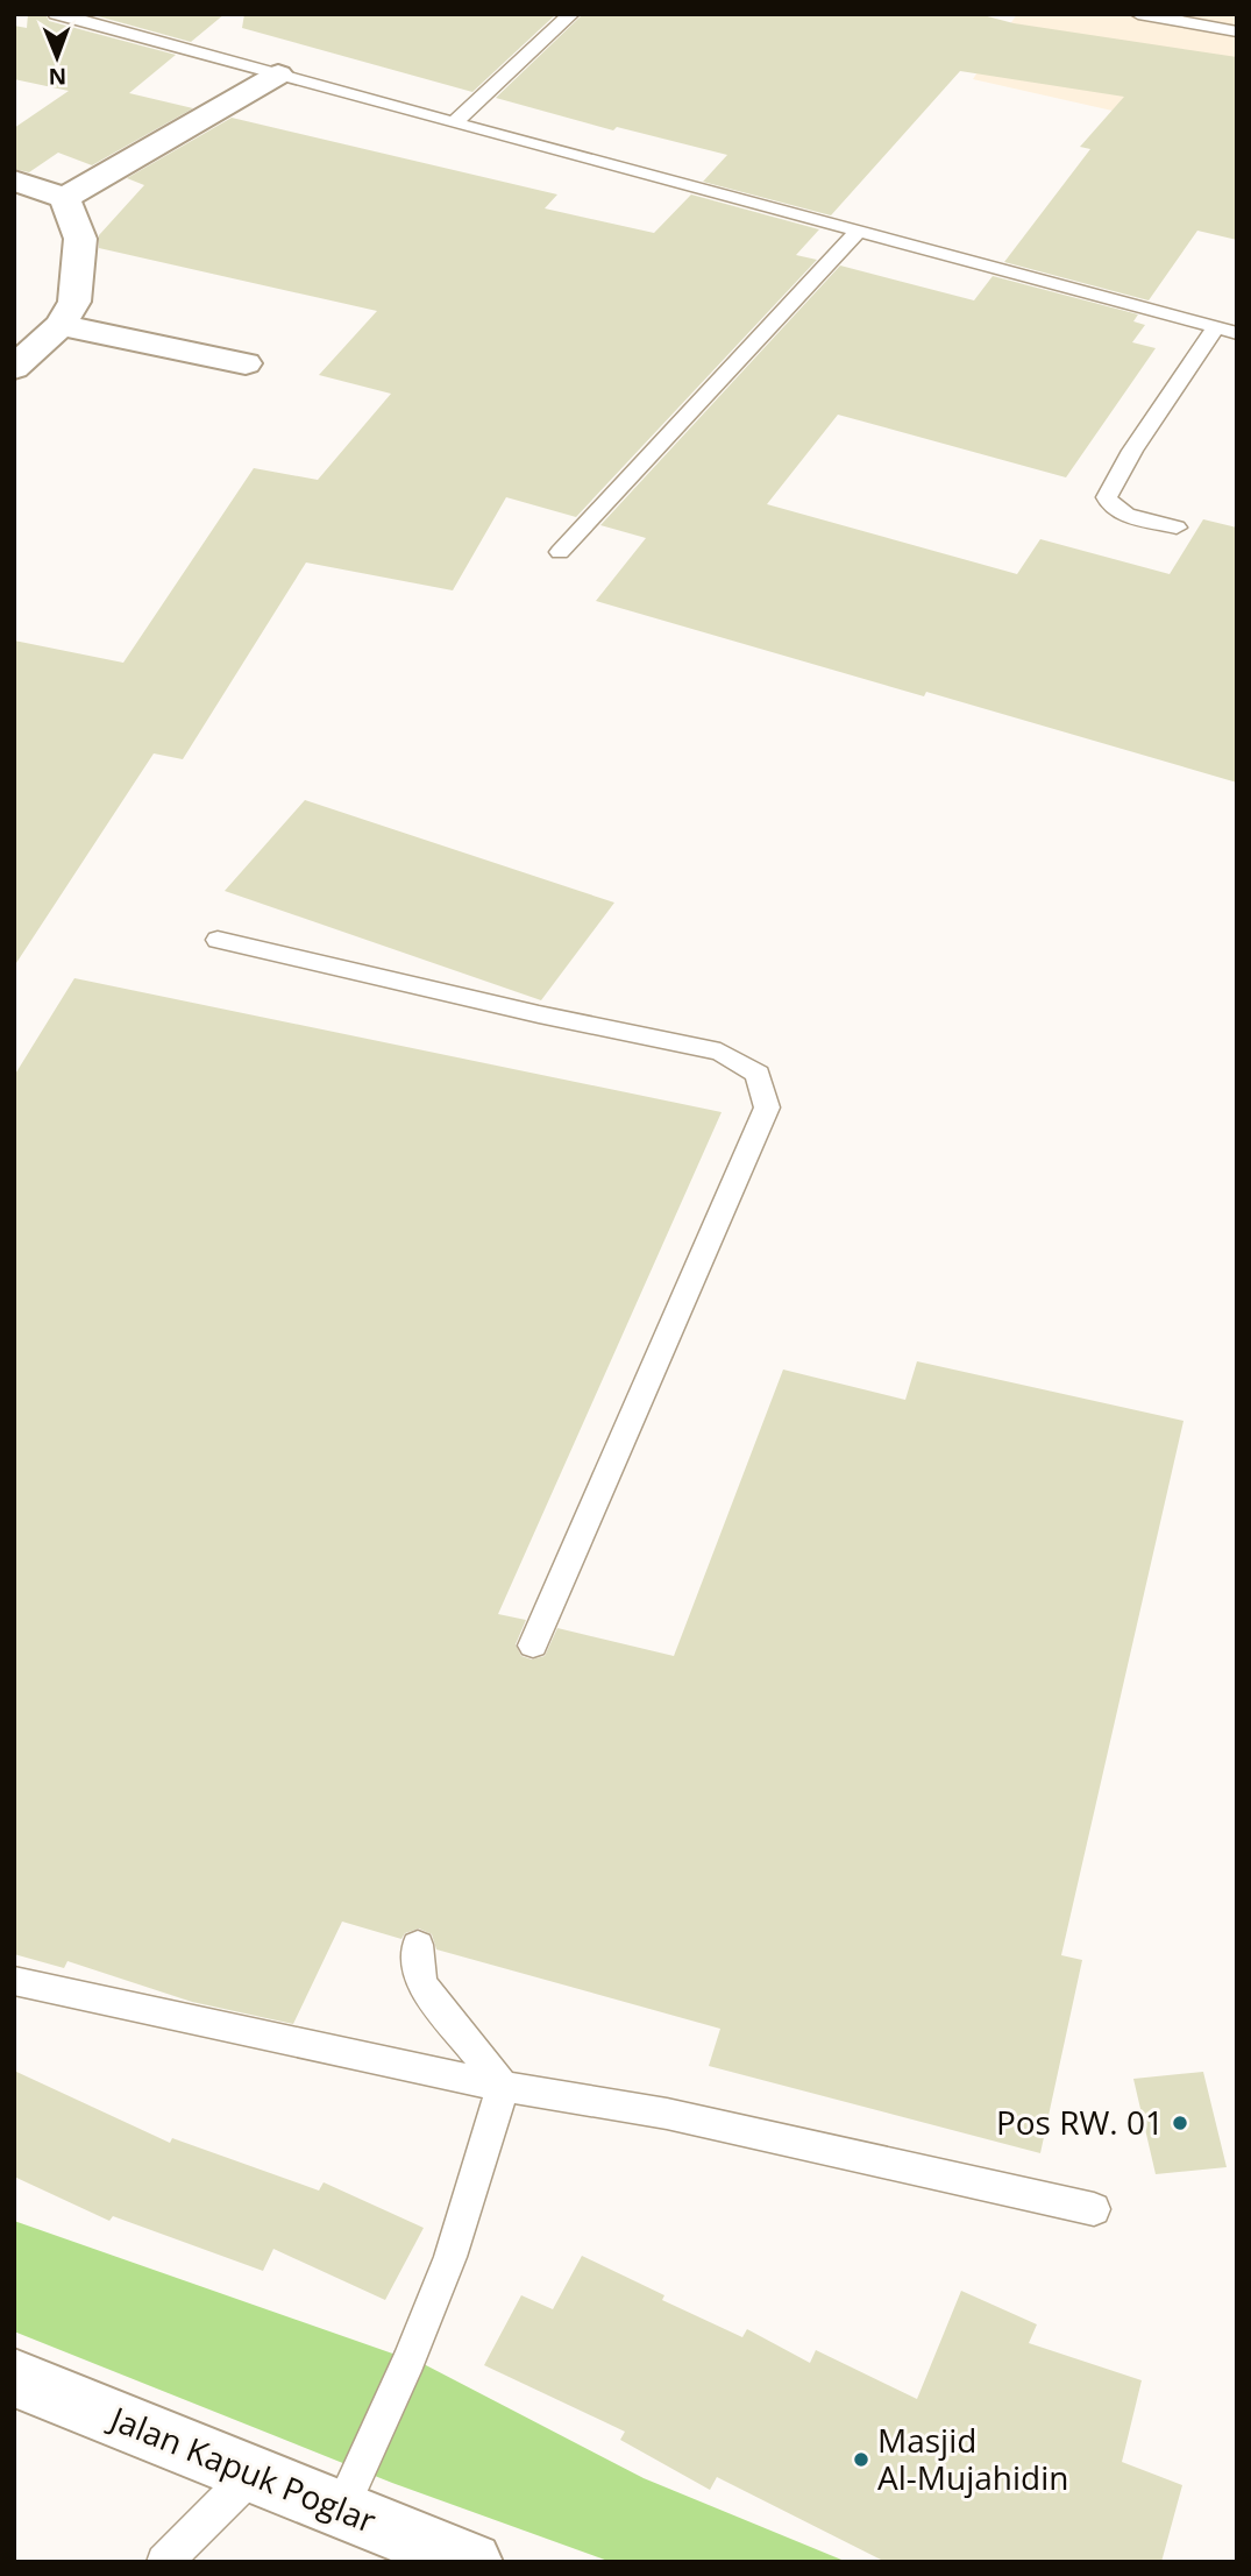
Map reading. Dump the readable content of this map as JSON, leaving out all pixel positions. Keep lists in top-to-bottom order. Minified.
{"streets":{"street":["Jalan Kapuk Poglar"]},"places":["Pos RW. 01","Masjid Al-Mujahidin"],"north":"bottom"}
